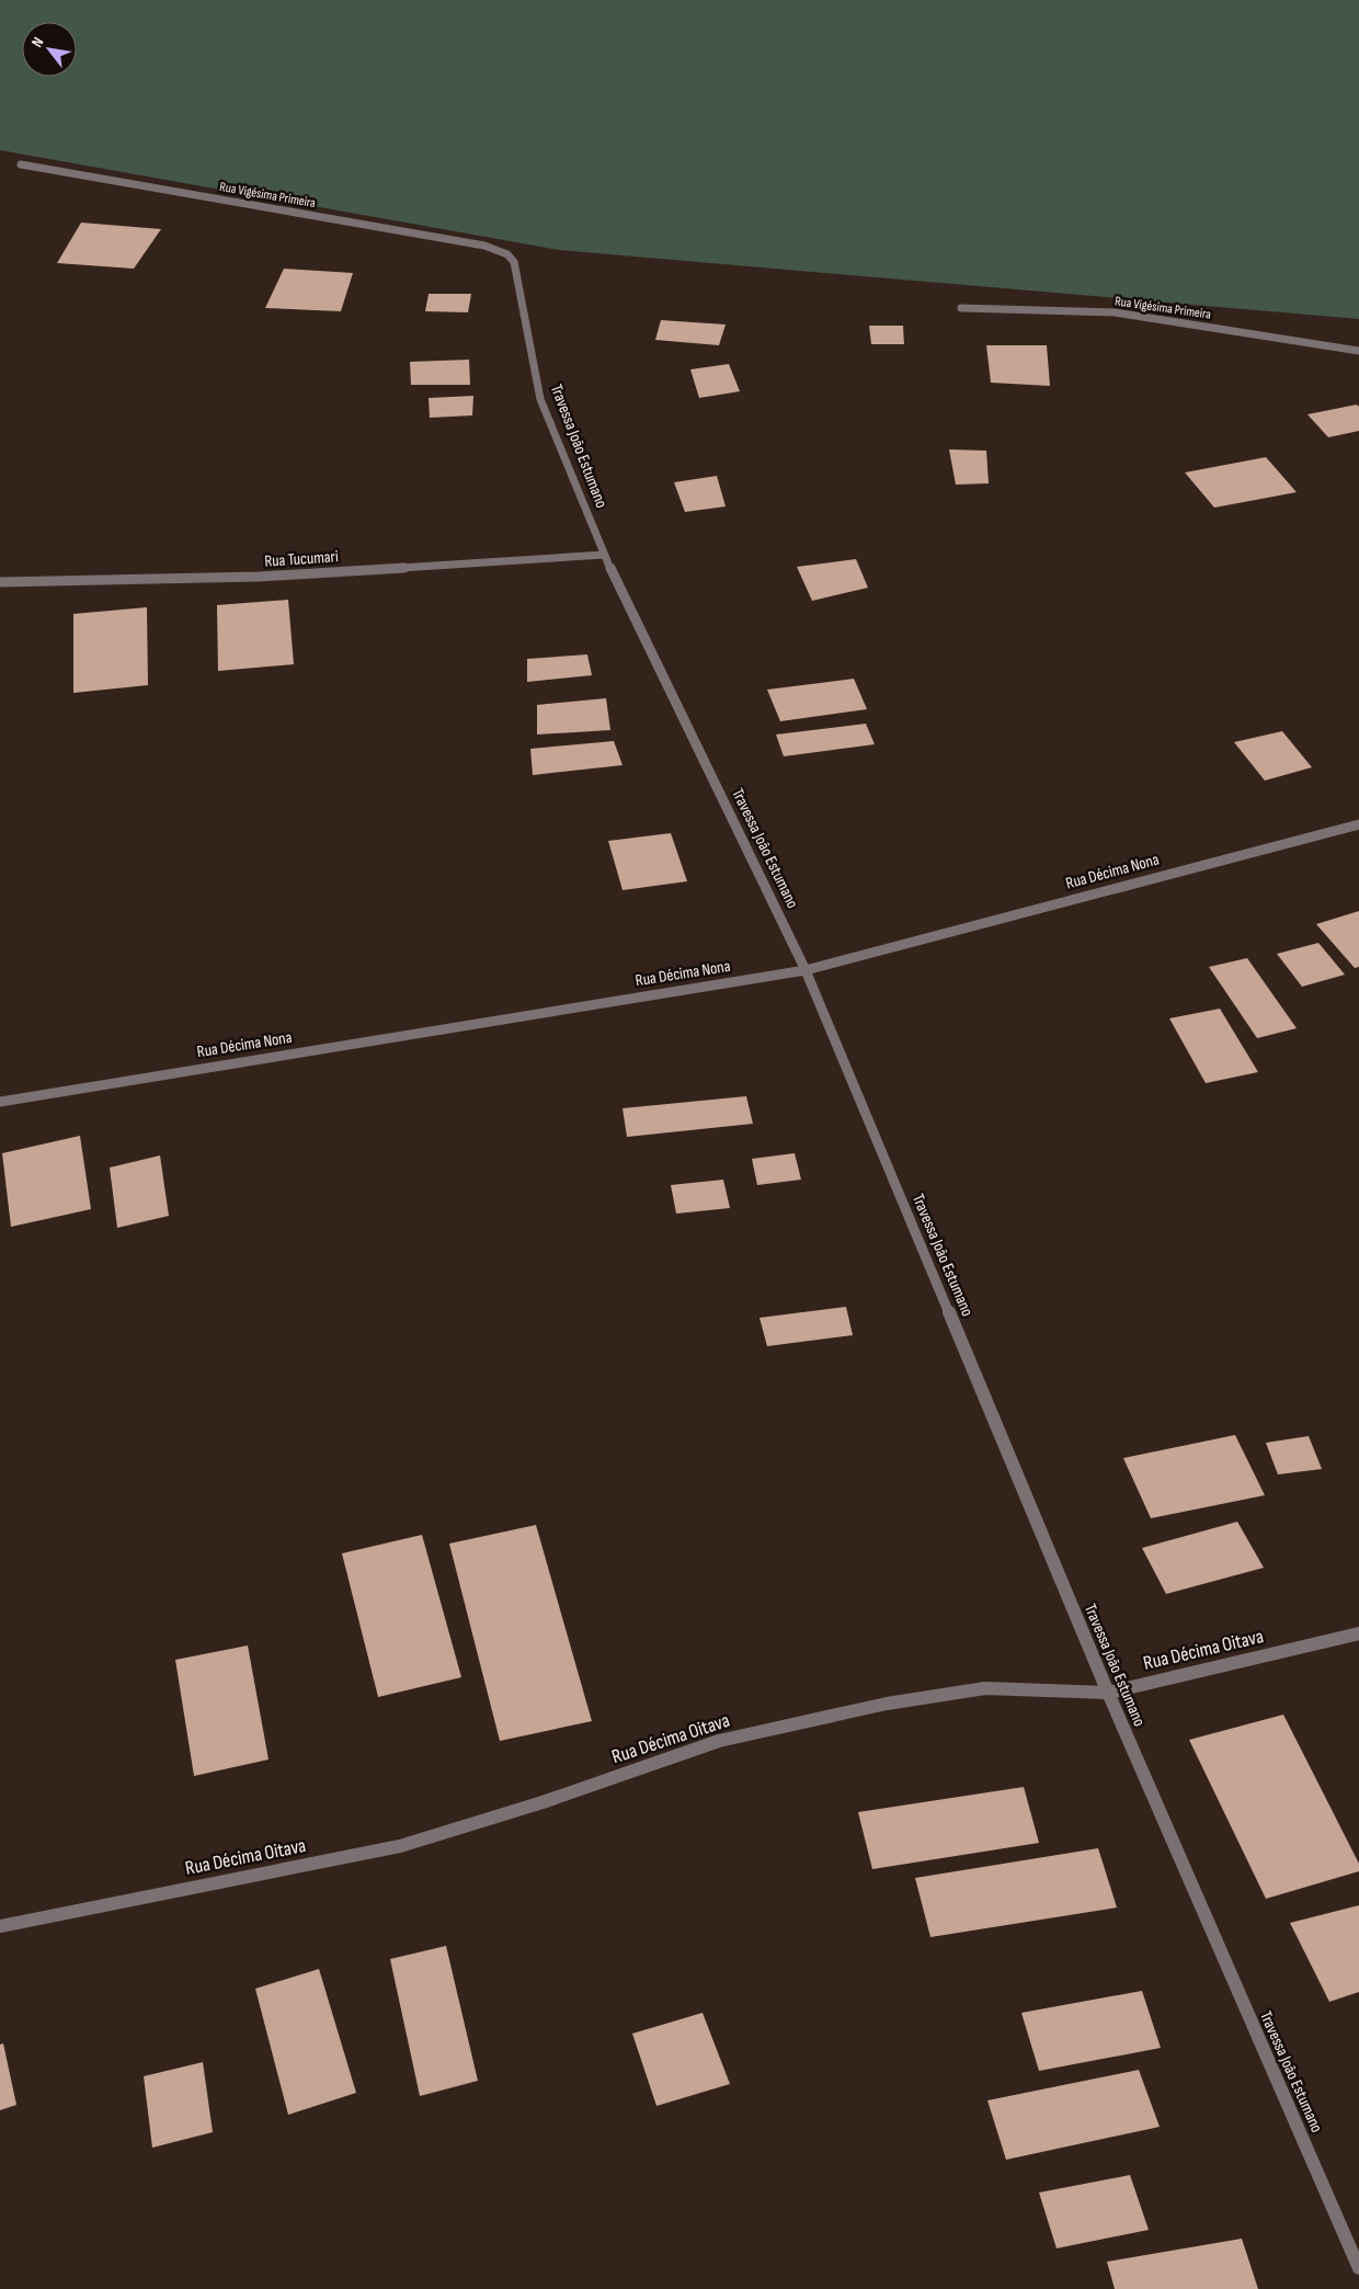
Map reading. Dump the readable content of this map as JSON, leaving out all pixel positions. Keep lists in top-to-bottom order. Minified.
{"streets":{"street":["Rua Vigésima Primeira","Travessa João Estumano","Rua Tucumari","Rua Décima Nona","Rua Décima Oitava"]},"crossings":[["Rua Vigésima Primeira","Travessa João Estumano"],["Travessa João Estumano","Rua Tucumari"],["Travessa João Estumano","Rua Décima Nona"],["Travessa João Estumano","Rua Décima Oitava"]],"north":"top left"}
